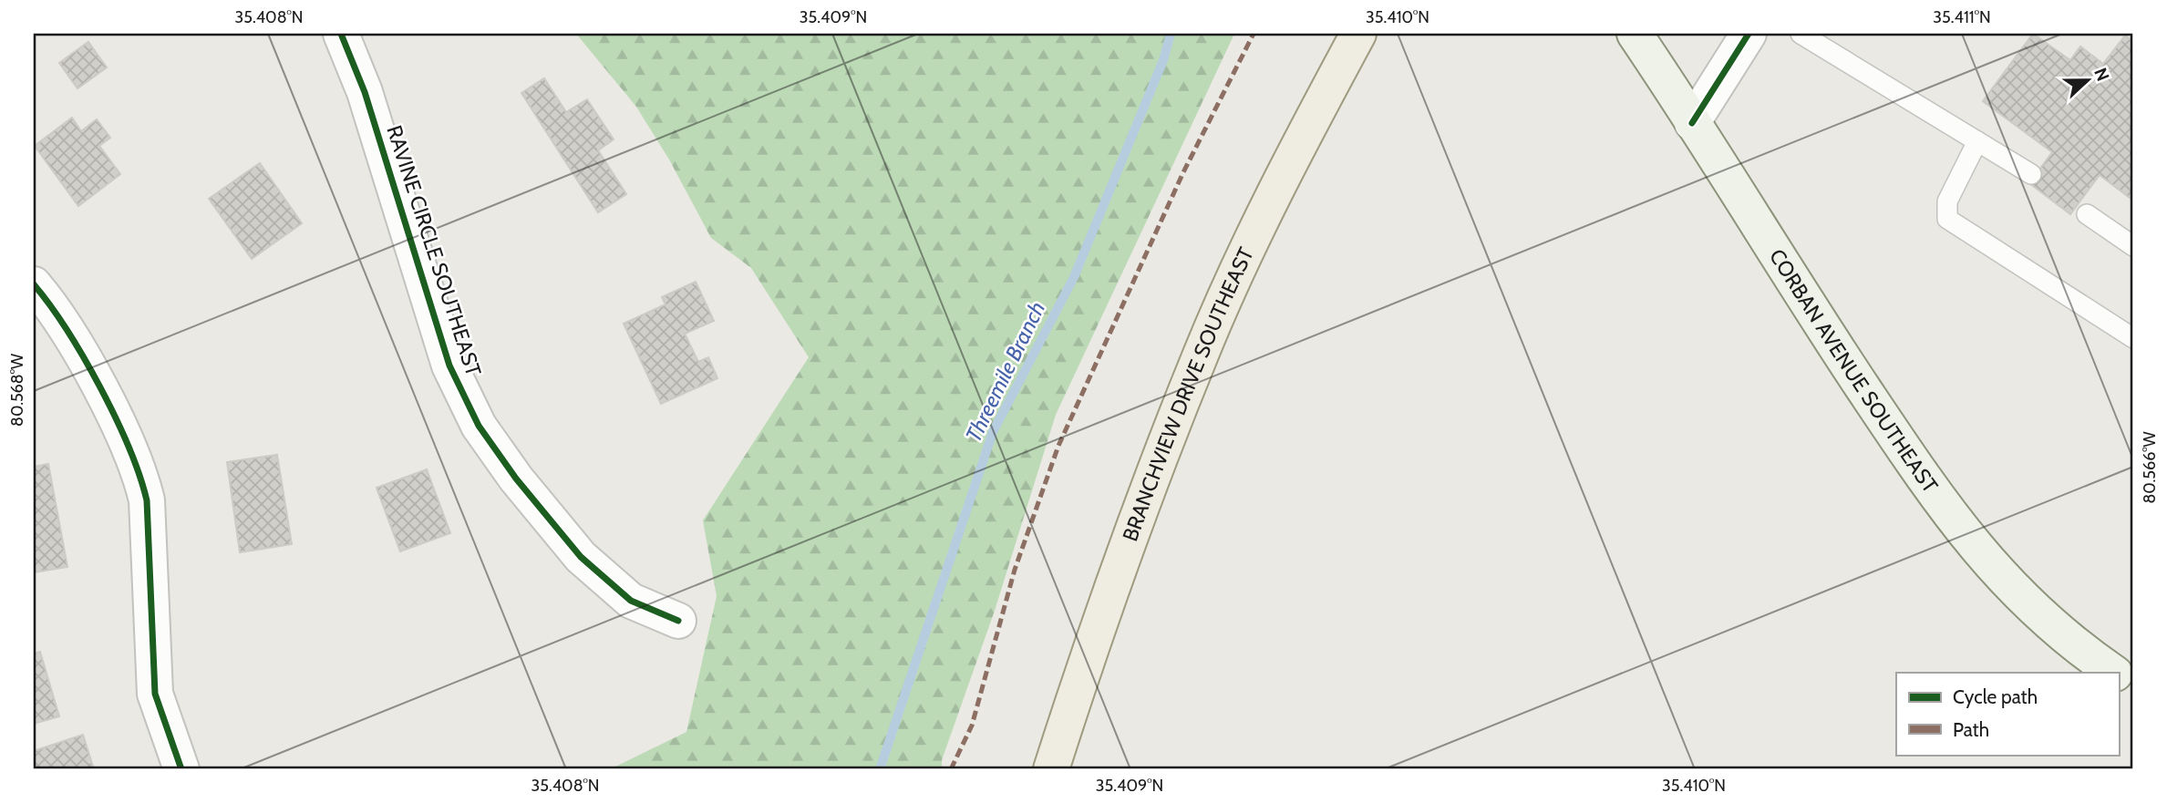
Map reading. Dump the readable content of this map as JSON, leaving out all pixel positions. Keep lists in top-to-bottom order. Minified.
{"streets":{"main road":["CORBAN AVENUE SOUTHEAST","BRANCHVIEW DRIVE SOUTHEAST"],"street":["RAVINE CIRCLE SOUTHEAST"]},"water":["Threemile Branch"],"legend":["Cycle path","Path"],"north":"right","coordinates":["35.408°N","35.409°N","35.410°N","35.411°N","80.568°W","80.566°W"]}
